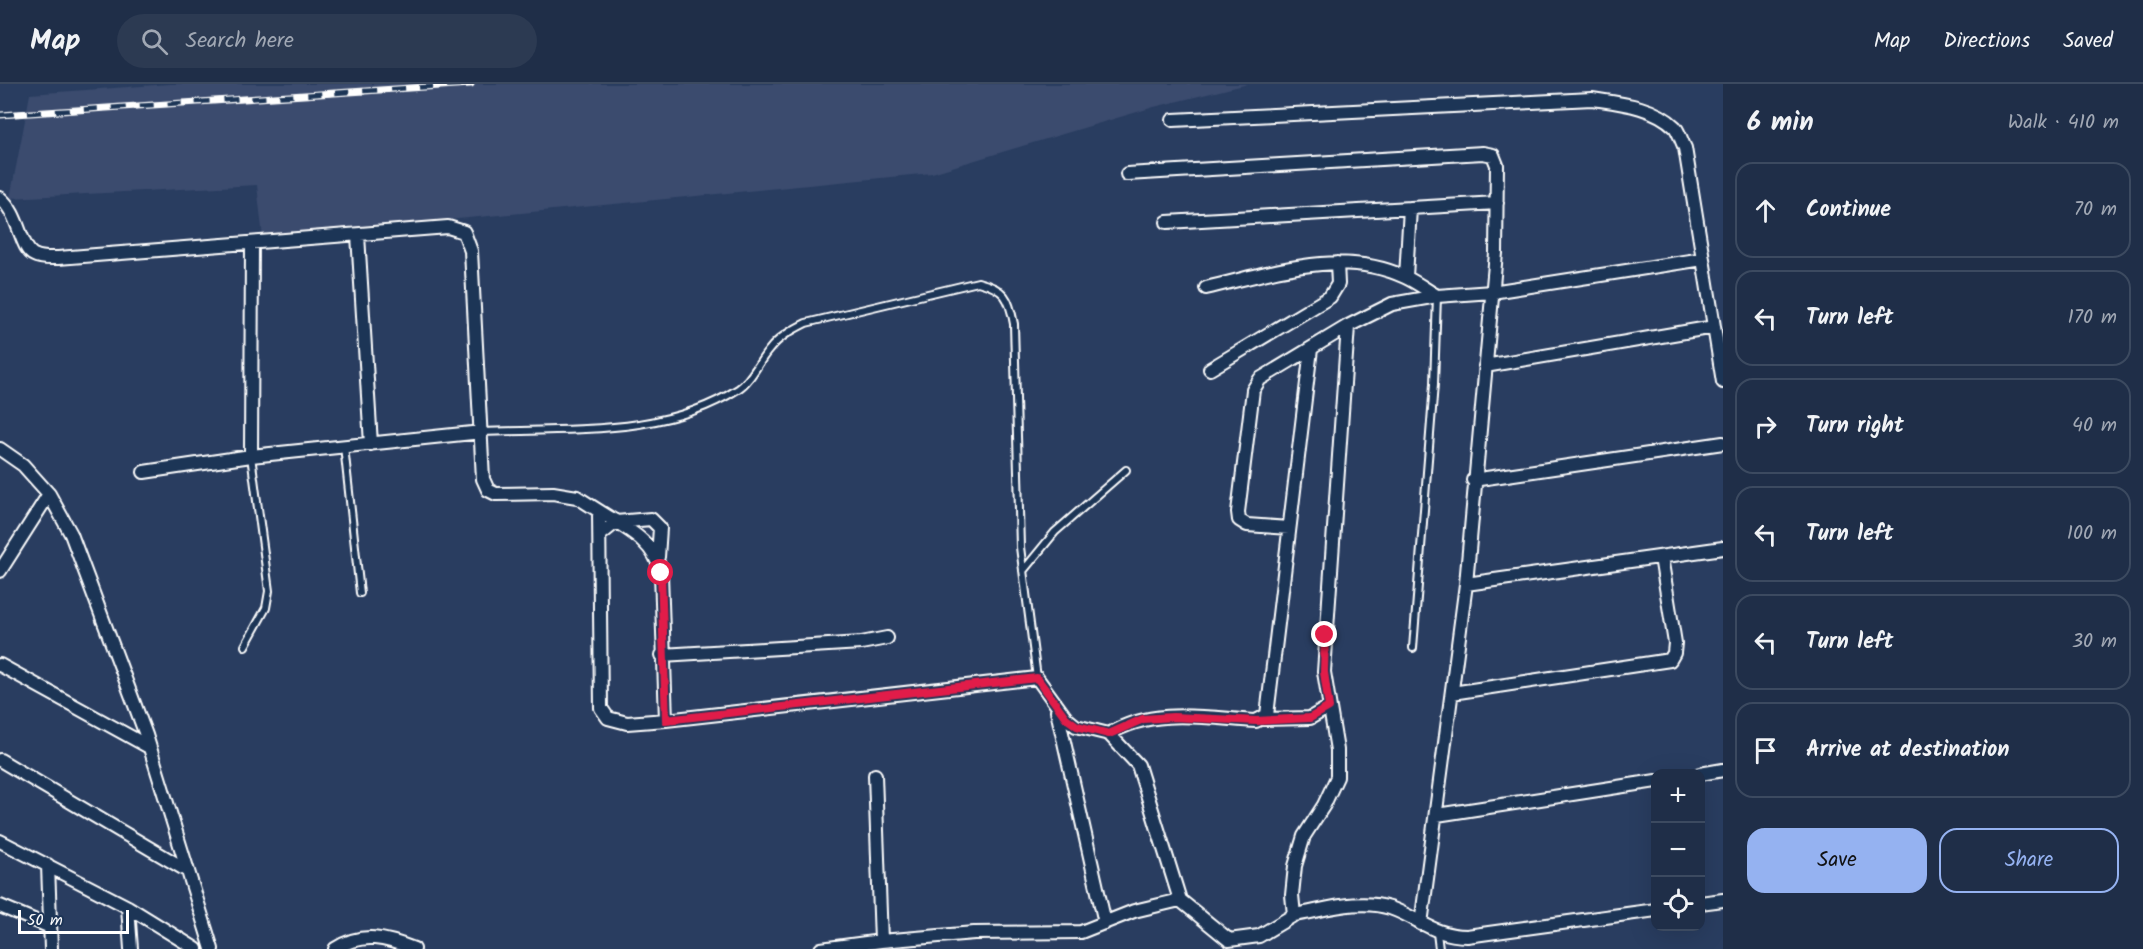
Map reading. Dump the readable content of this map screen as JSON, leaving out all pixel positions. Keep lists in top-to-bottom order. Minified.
{"scale_bar":"50 m","page":{"header":"Map","search":"Search here","nav":["Map","Directions","Saved"],"heading":["6 min","Walk · 410 m"],"list":[["Continue","70 m"],["Turn left","170 m"],["Turn right","40 m"],["Turn left","100 m"],["Turn left","30 m"],"Arrive at destination"],"map_buttons":["+","−"],"buttons":["Save","Share"],"scale":"50 m"}}
